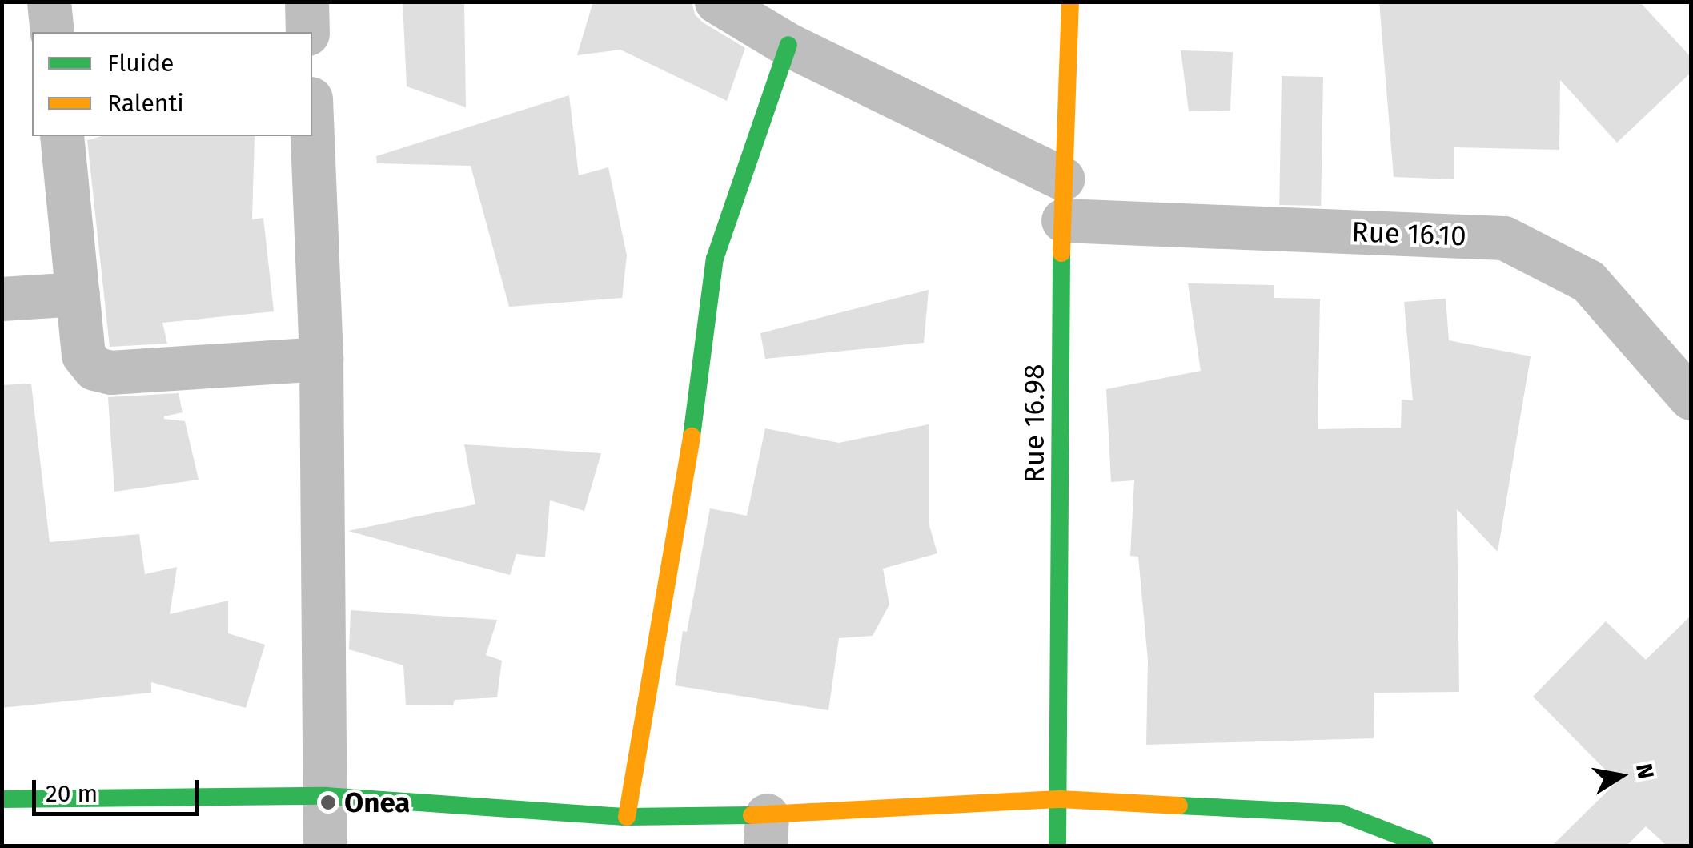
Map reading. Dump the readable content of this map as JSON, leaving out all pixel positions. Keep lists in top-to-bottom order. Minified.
{"streets":{"street":["Rue 16.10","Rue 16.98"]},"crossings":[["Rue 16.10","Rue 16.98"]],"places":["Onea"],"legend":["Fluide","Ralenti"],"scale_bar":"20 m","north":"right"}
